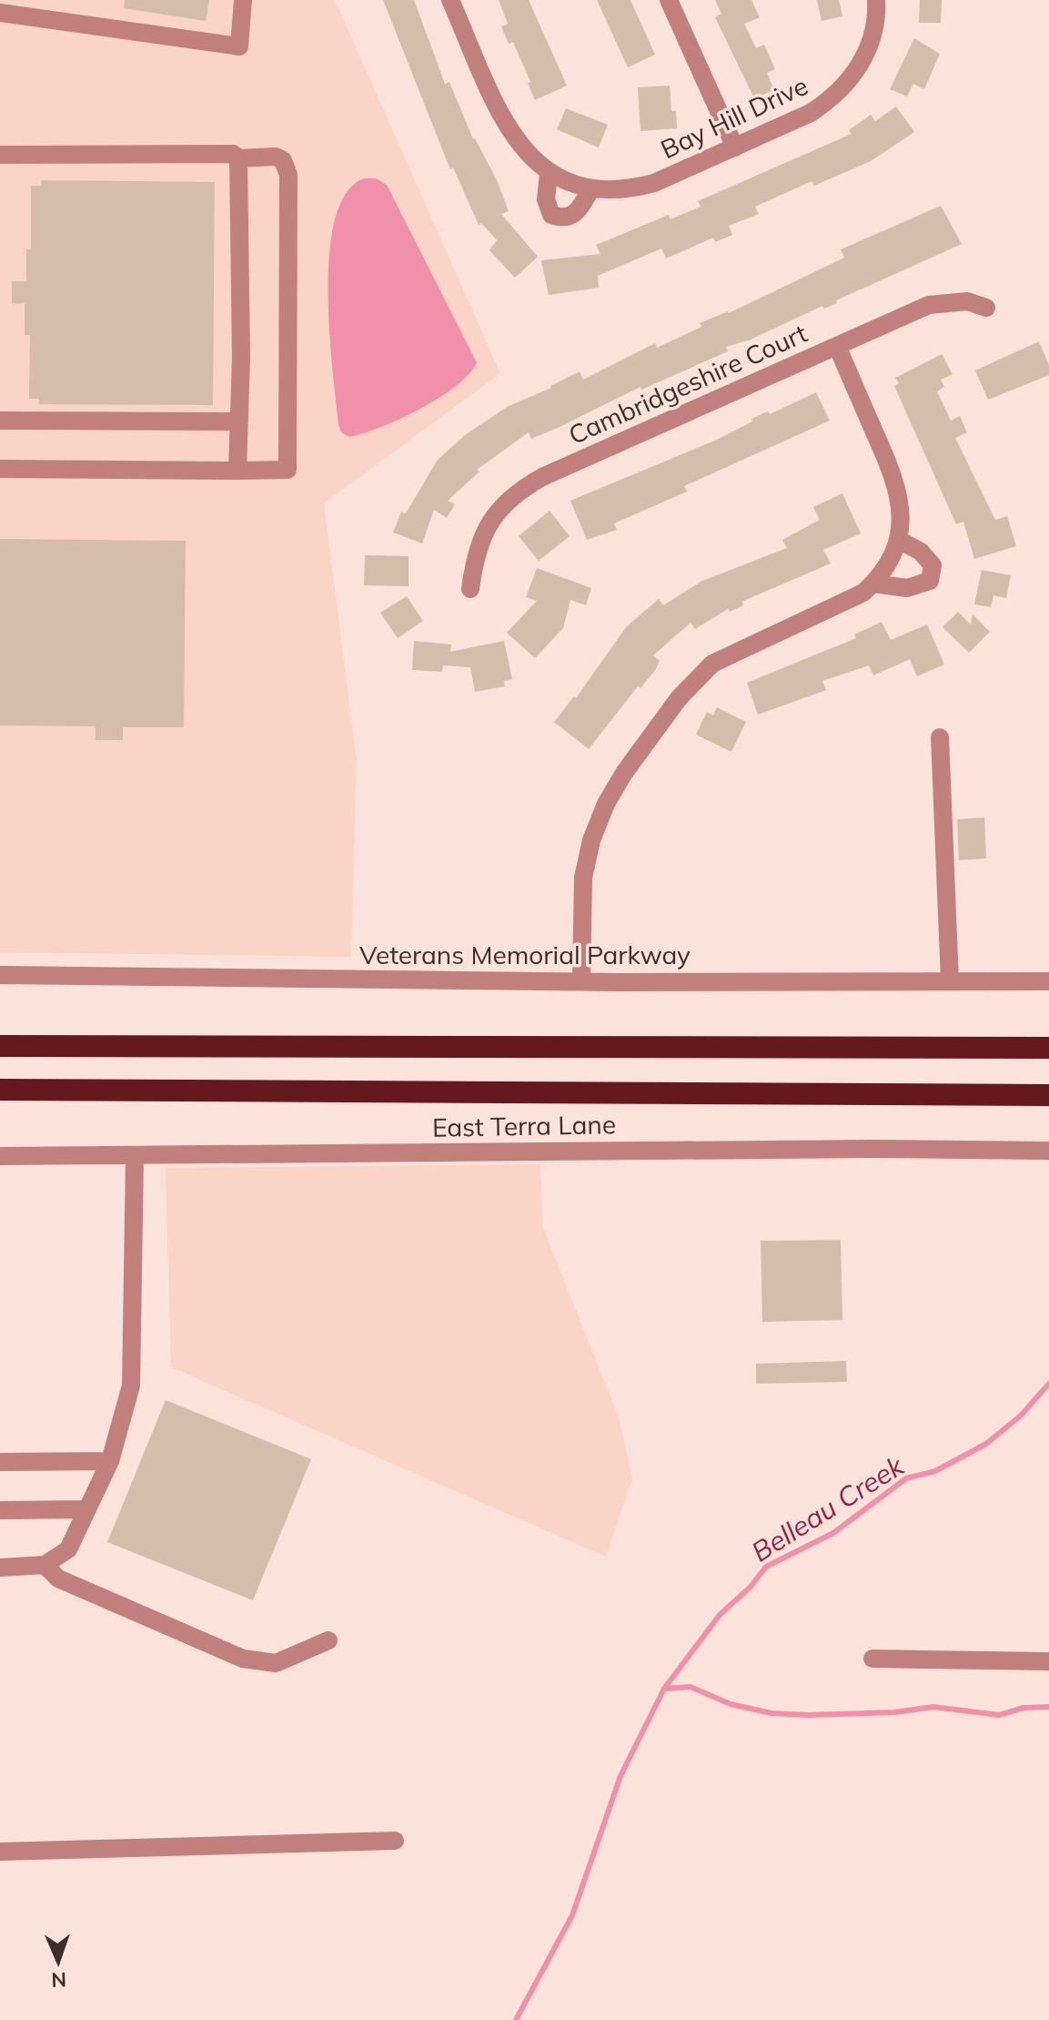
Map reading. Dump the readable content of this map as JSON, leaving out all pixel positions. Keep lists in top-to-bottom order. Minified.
{"streets":{"street":["Bay Hill Drive","Cambridgeshire Court","Veterans Memorial Parkway","East Terra Lane"]},"water":["Belleau Creek"],"north":"bottom"}
